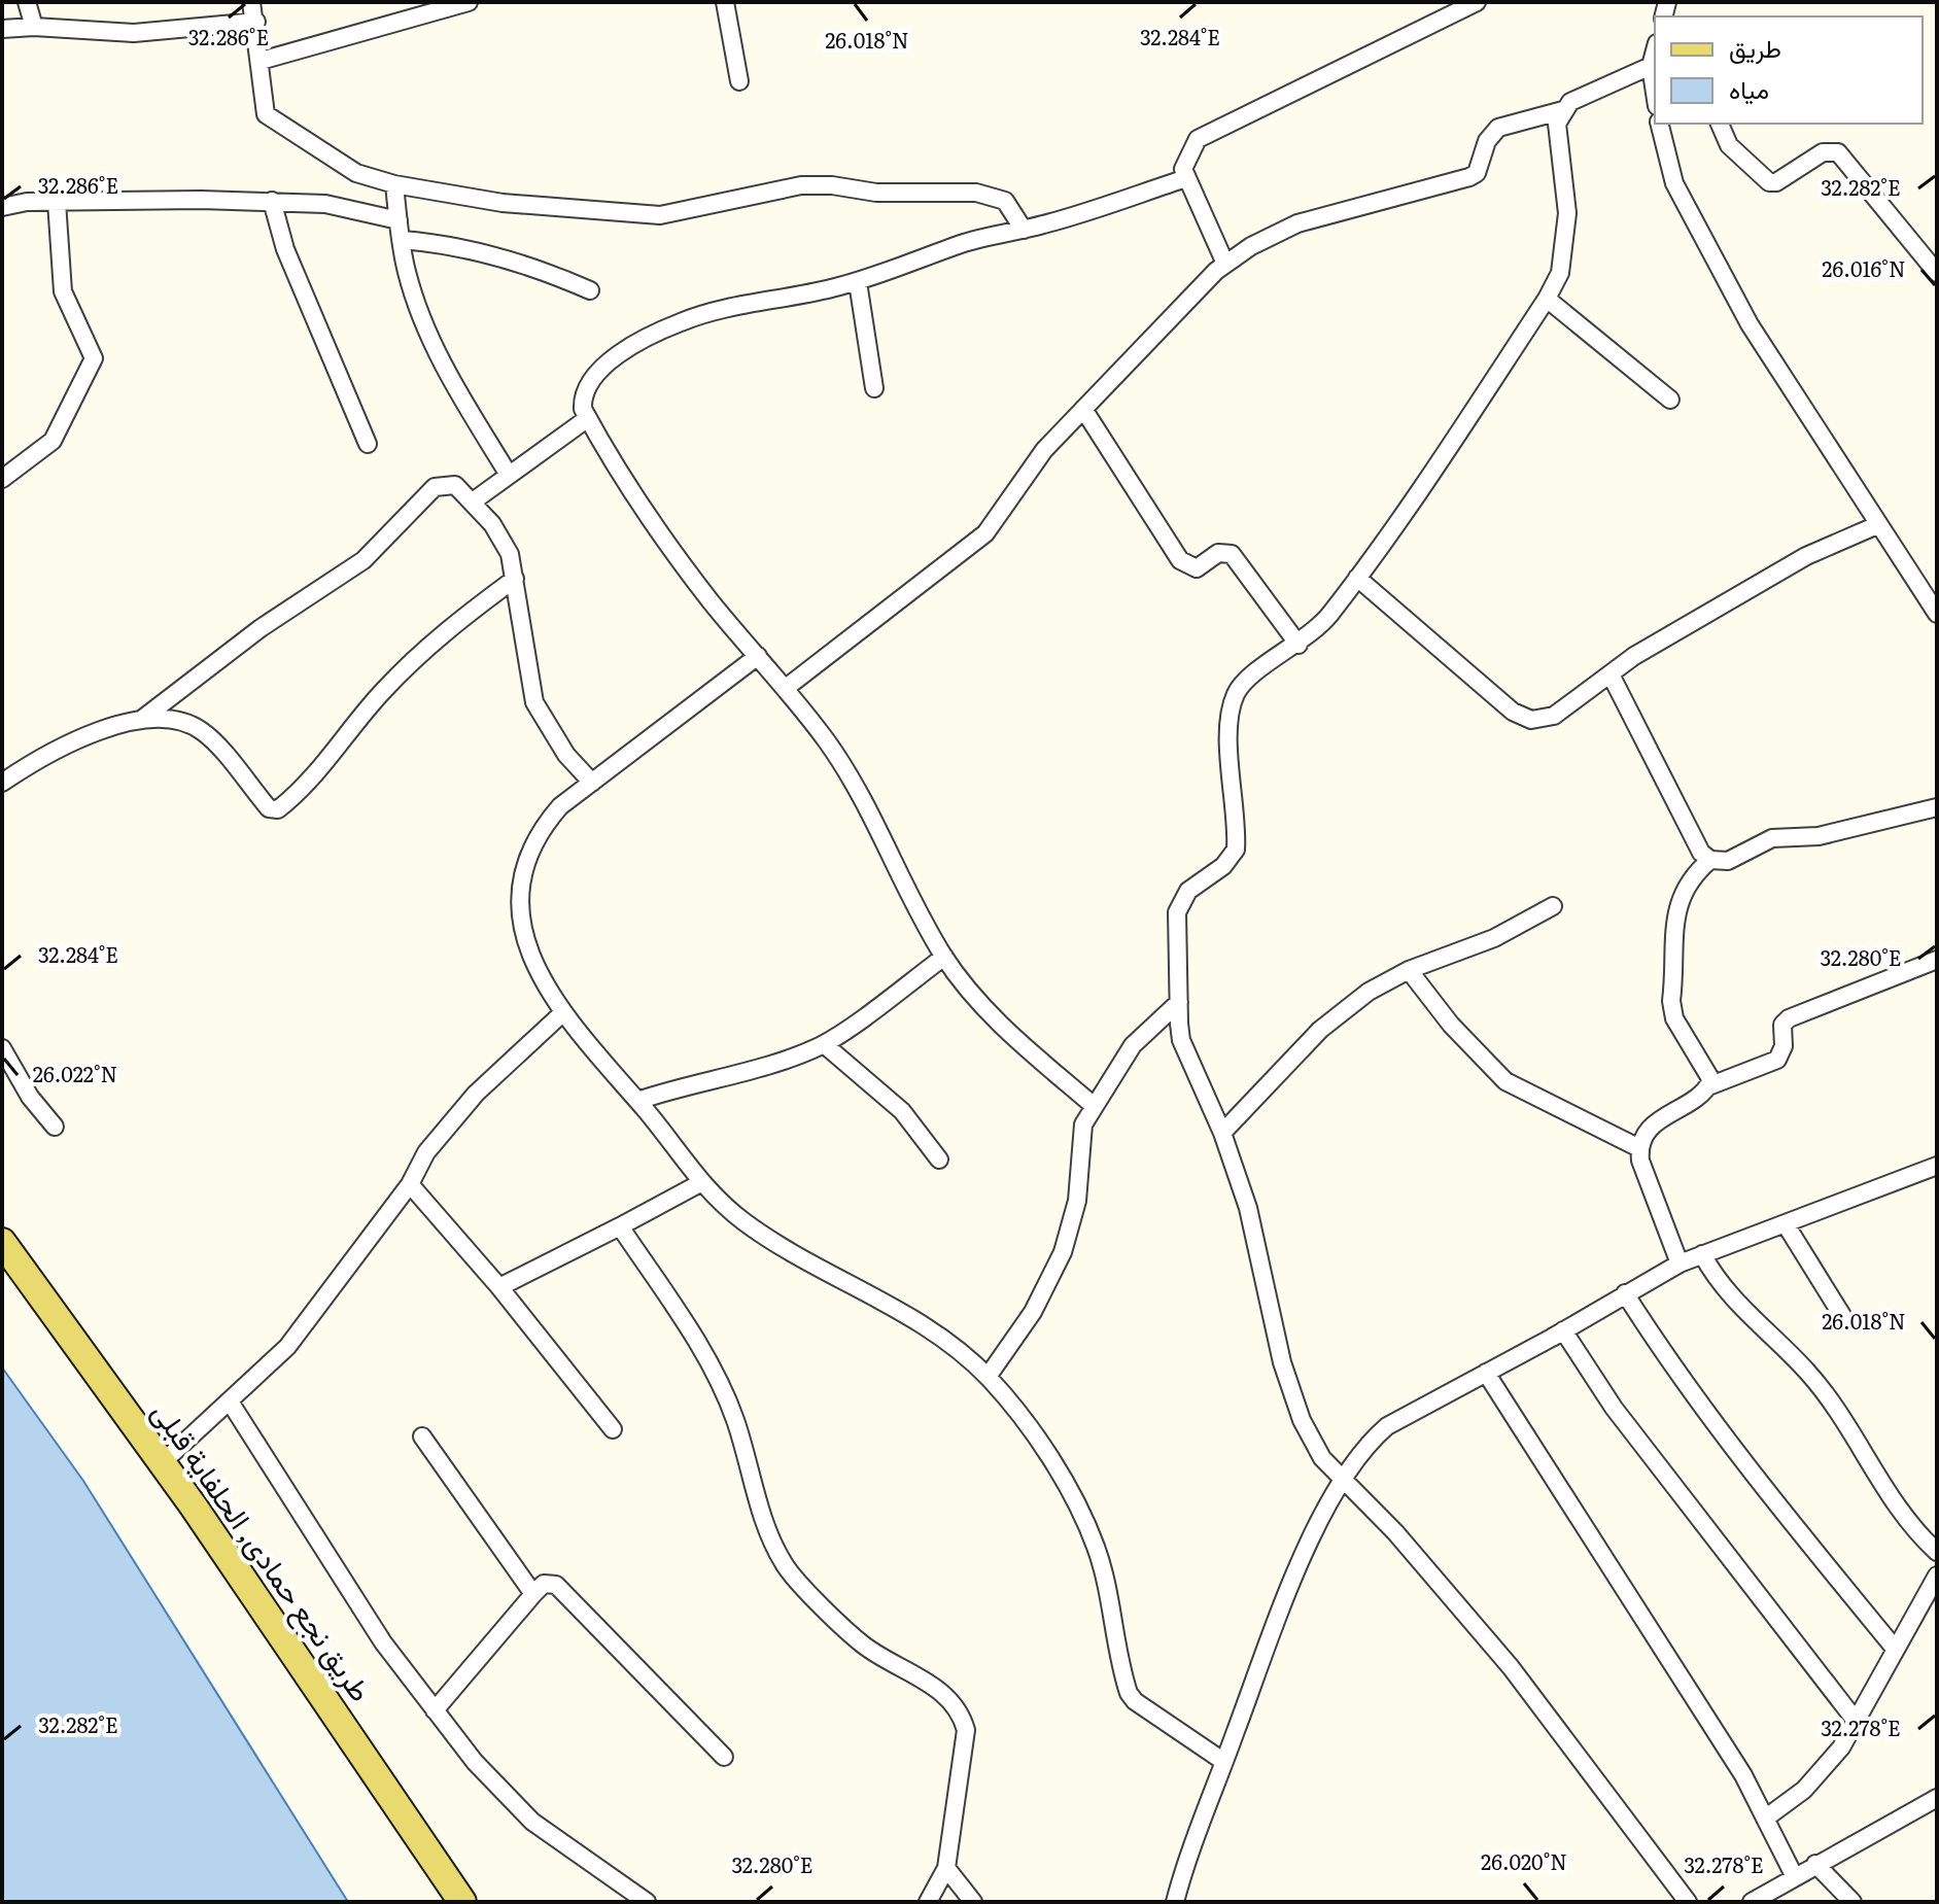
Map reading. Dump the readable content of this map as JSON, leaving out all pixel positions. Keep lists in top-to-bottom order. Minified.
{"streets":{"main road":["طريق نجع حمادى, الحلفاية قبلى"]},"legend":["طريق","مياه"],"coordinates":["32.286°E","32.284°E","26.018°N","32.282°E","26.016°N","32.280°E","26.022°N","32.278°E","26.020°N"]}
